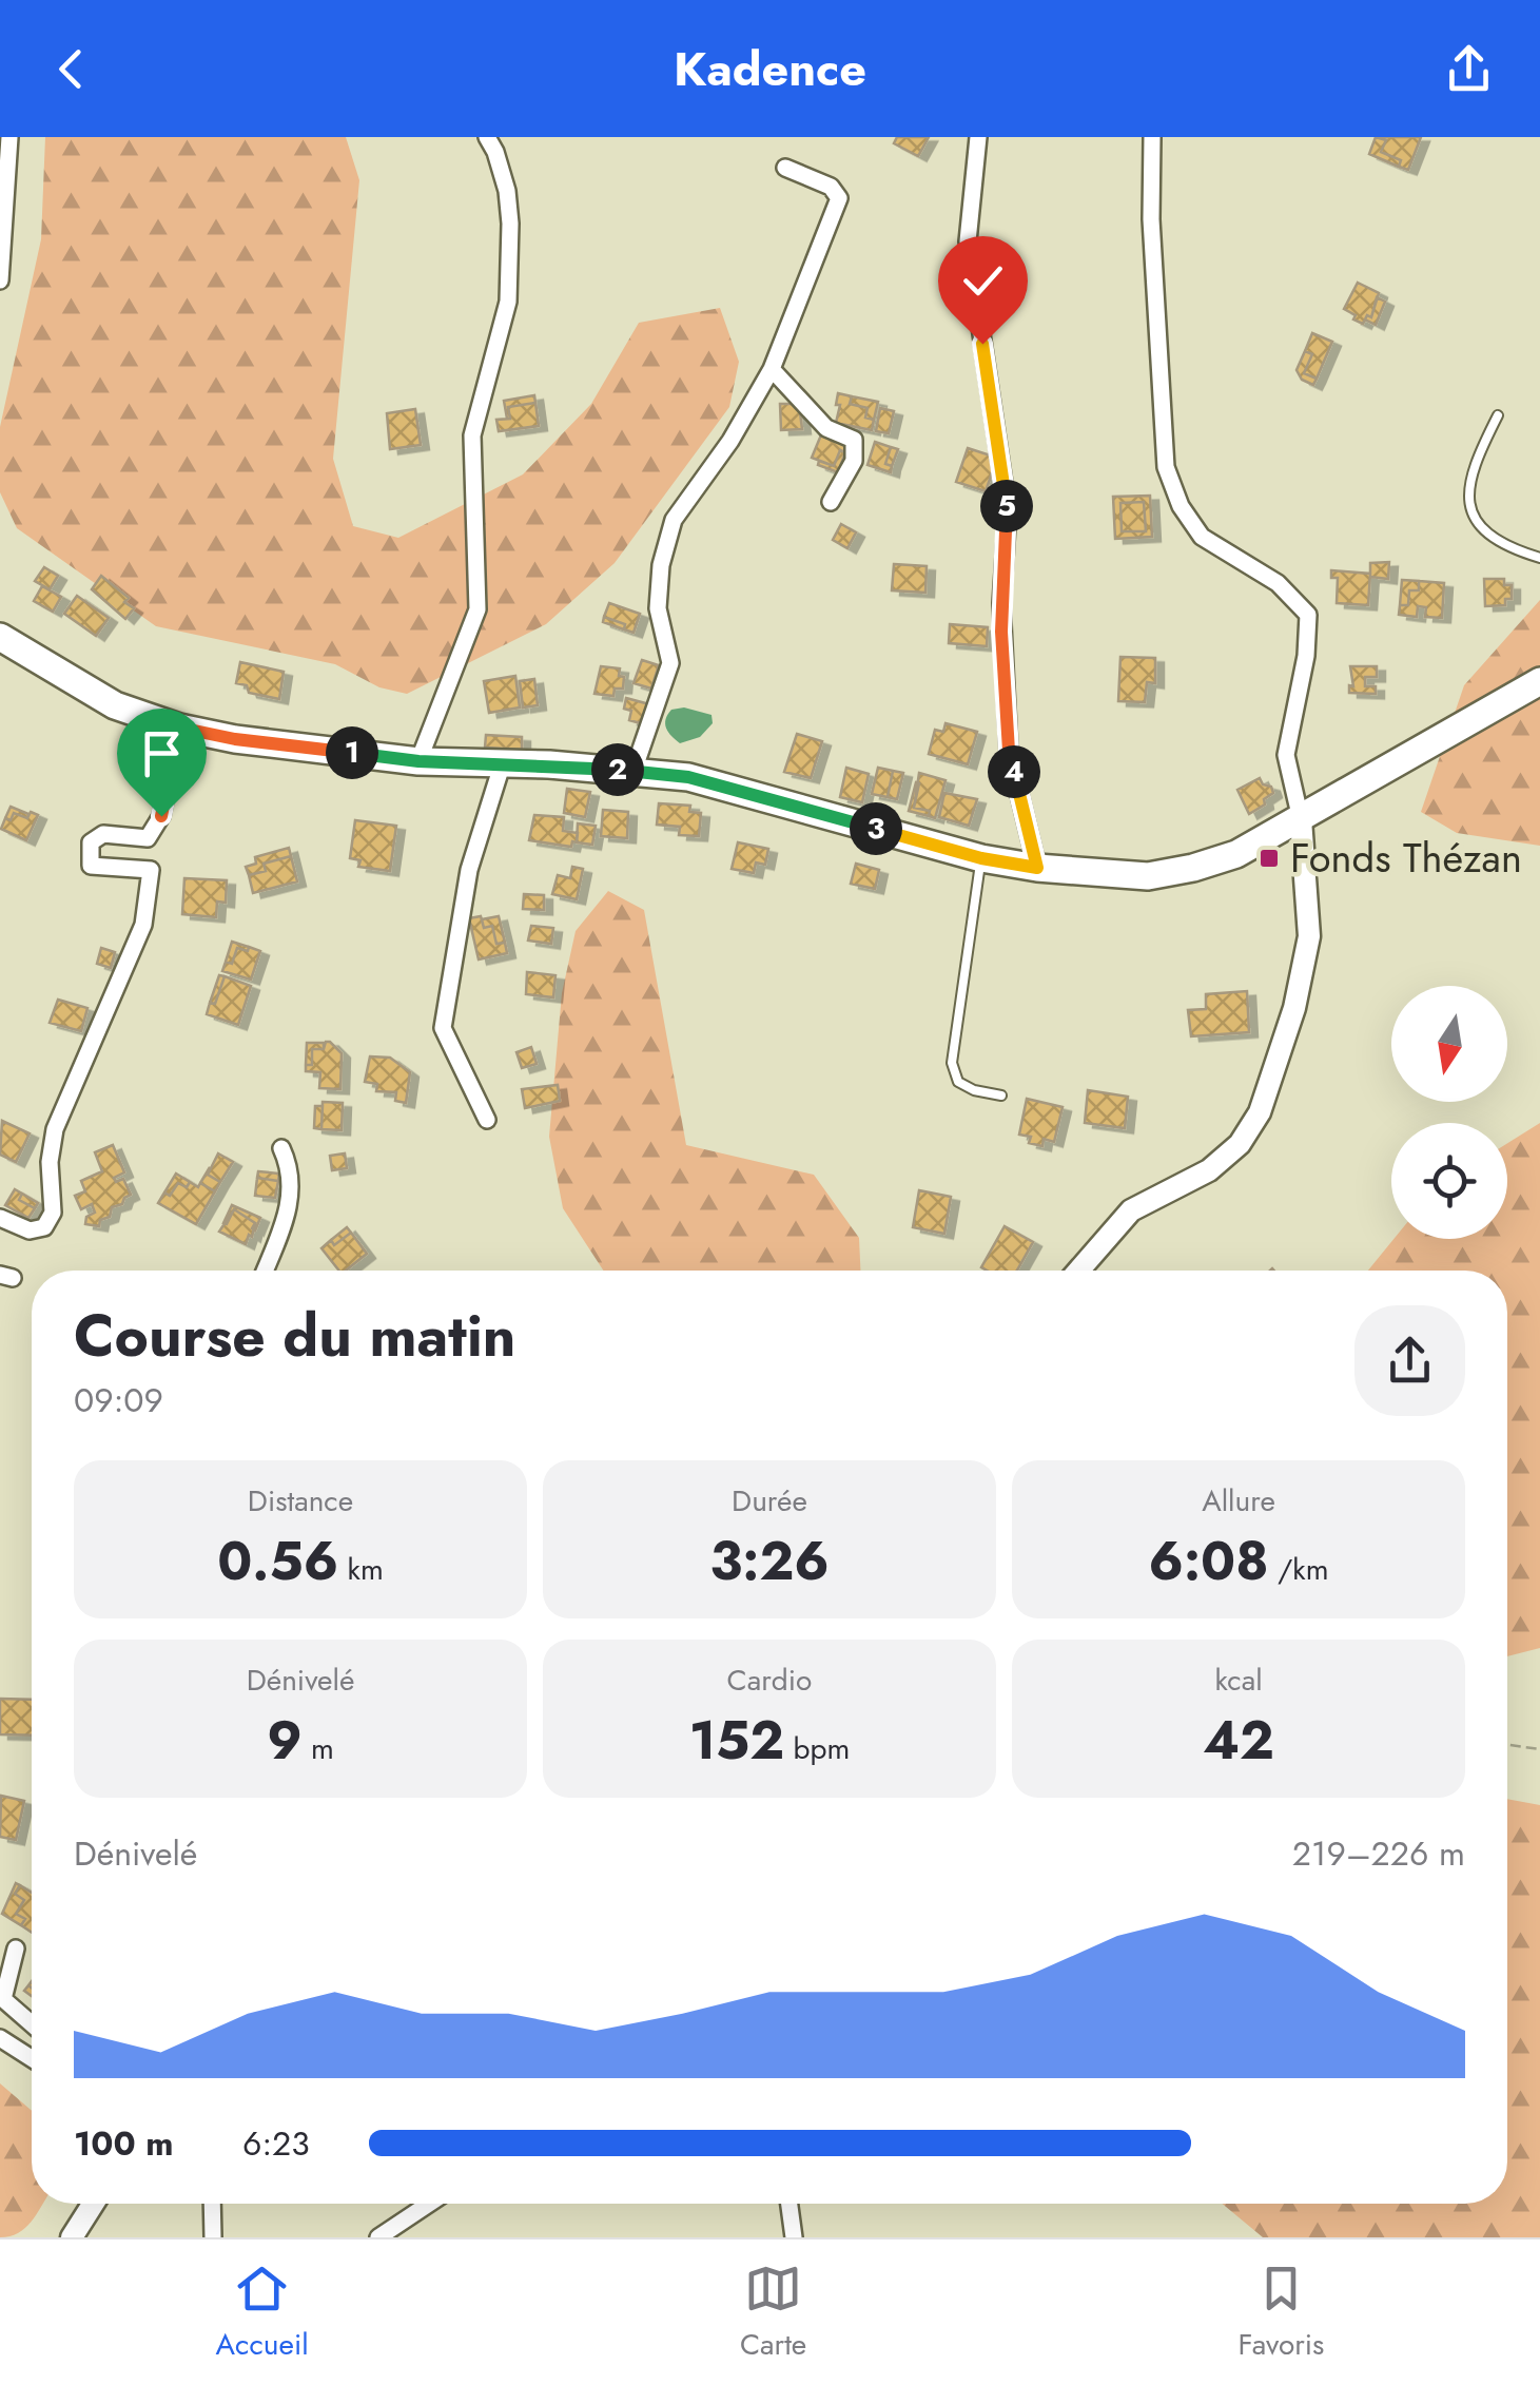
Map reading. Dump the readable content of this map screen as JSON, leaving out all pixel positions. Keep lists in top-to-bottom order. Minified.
{"places":{"transit":["Fonds Thézan"]},"north":"bottom","page":{"header":"Kadence","pins":["5","1","2","4","3"],"heading":["Course du matin","09:09"],"stats":[["Distance","0.56 km"],["Durée","3:26"],["Allure","6:08 /km"],["Dénivelé","9 m"],["Cardio","152 bpm"],["kcal","42"]],"chart":["Dénivelé","219–226 m"],"list":[{"name":"100 m","note":"6:23"}],"tabs":["Accueil","Carte","Favoris"]}}
